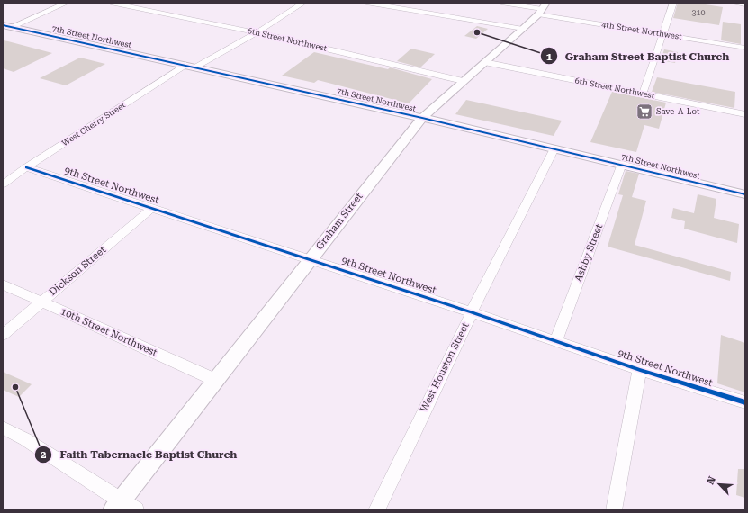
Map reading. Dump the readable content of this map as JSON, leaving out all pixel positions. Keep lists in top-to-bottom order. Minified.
{"streets":{"street":["4th Street Northwest","7th Street Northwest","6th Street Northwest","West Cherry Street","9th Street Northwest","Graham Street","Ashby Street","Dickson Street","10th Street Northwest","West Houston Street"]},"crossings":[["4th Street Northwest","Graham Street"],["7th Street Northwest","West Cherry Street"],["7th Street Northwest","Graham Street"],["7th Street Northwest","Ashby Street"],["7th Street Northwest","West Houston Street"],["6th Street Northwest","West Cherry Street"],["6th Street Northwest","Graham Street"],["West Cherry Street","9th Street Northwest"],["9th Street Northwest","Graham Street"],["9th Street Northwest","Ashby Street"],["9th Street Northwest","Dickson Street"],["9th Street Northwest","West Houston Street"],["Graham Street","10th Street Northwest"],["Dickson Street","10th Street Northwest"]],"places":{"other":["Graham Street Baptist Church","Faith Tabernacle Baptist Church"],"supermarket":["Save-A-Lot"]},"house_numbers":["310"],"north":"top left"}
